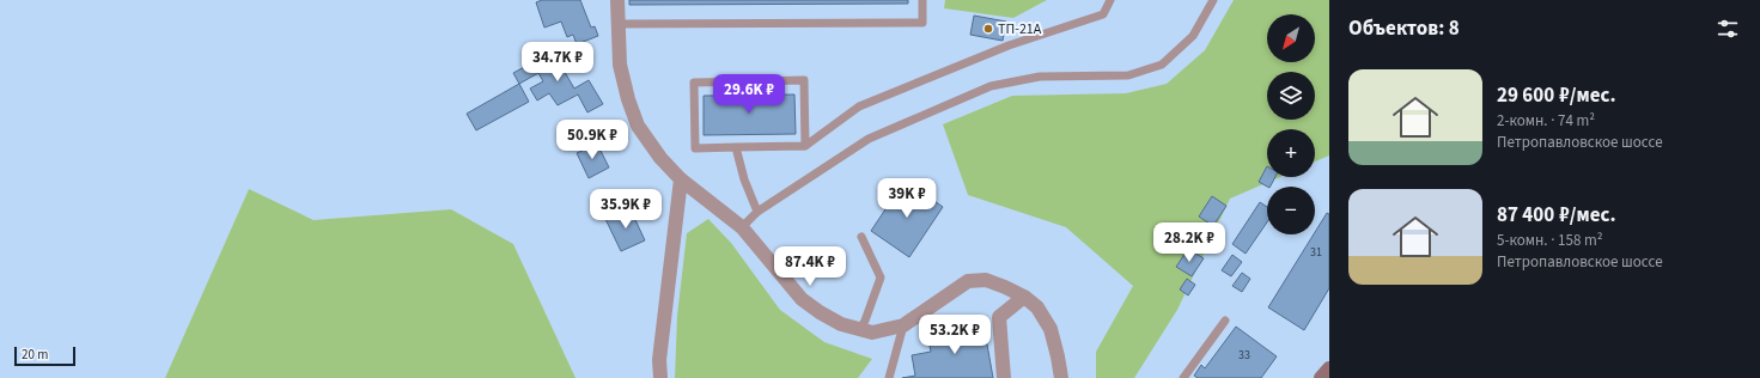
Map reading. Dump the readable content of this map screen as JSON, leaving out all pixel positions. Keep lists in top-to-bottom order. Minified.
{"places":["ТП-21А"],"house_numbers":["31","33"],"scale_bar":"20 m","north":"bottom left","page":{"heading":"Объектов: 8","map_buttons":["+","−"],"price":["34.7K ₽","29.6K ₽","50.9K ₽","39K ₽","35.9K ₽","28.2K ₽","87.4K ₽","53.2K ₽"],"list":[{"name":"29 600 ₽/мес.","note":"2-комн. · 74 m² · Петропавловское шоссе"},{"name":"87 400 ₽/мес.","note":"5-комн. · 158 m² · Петропавловское шоссе"}],"scale":"20 m"}}
